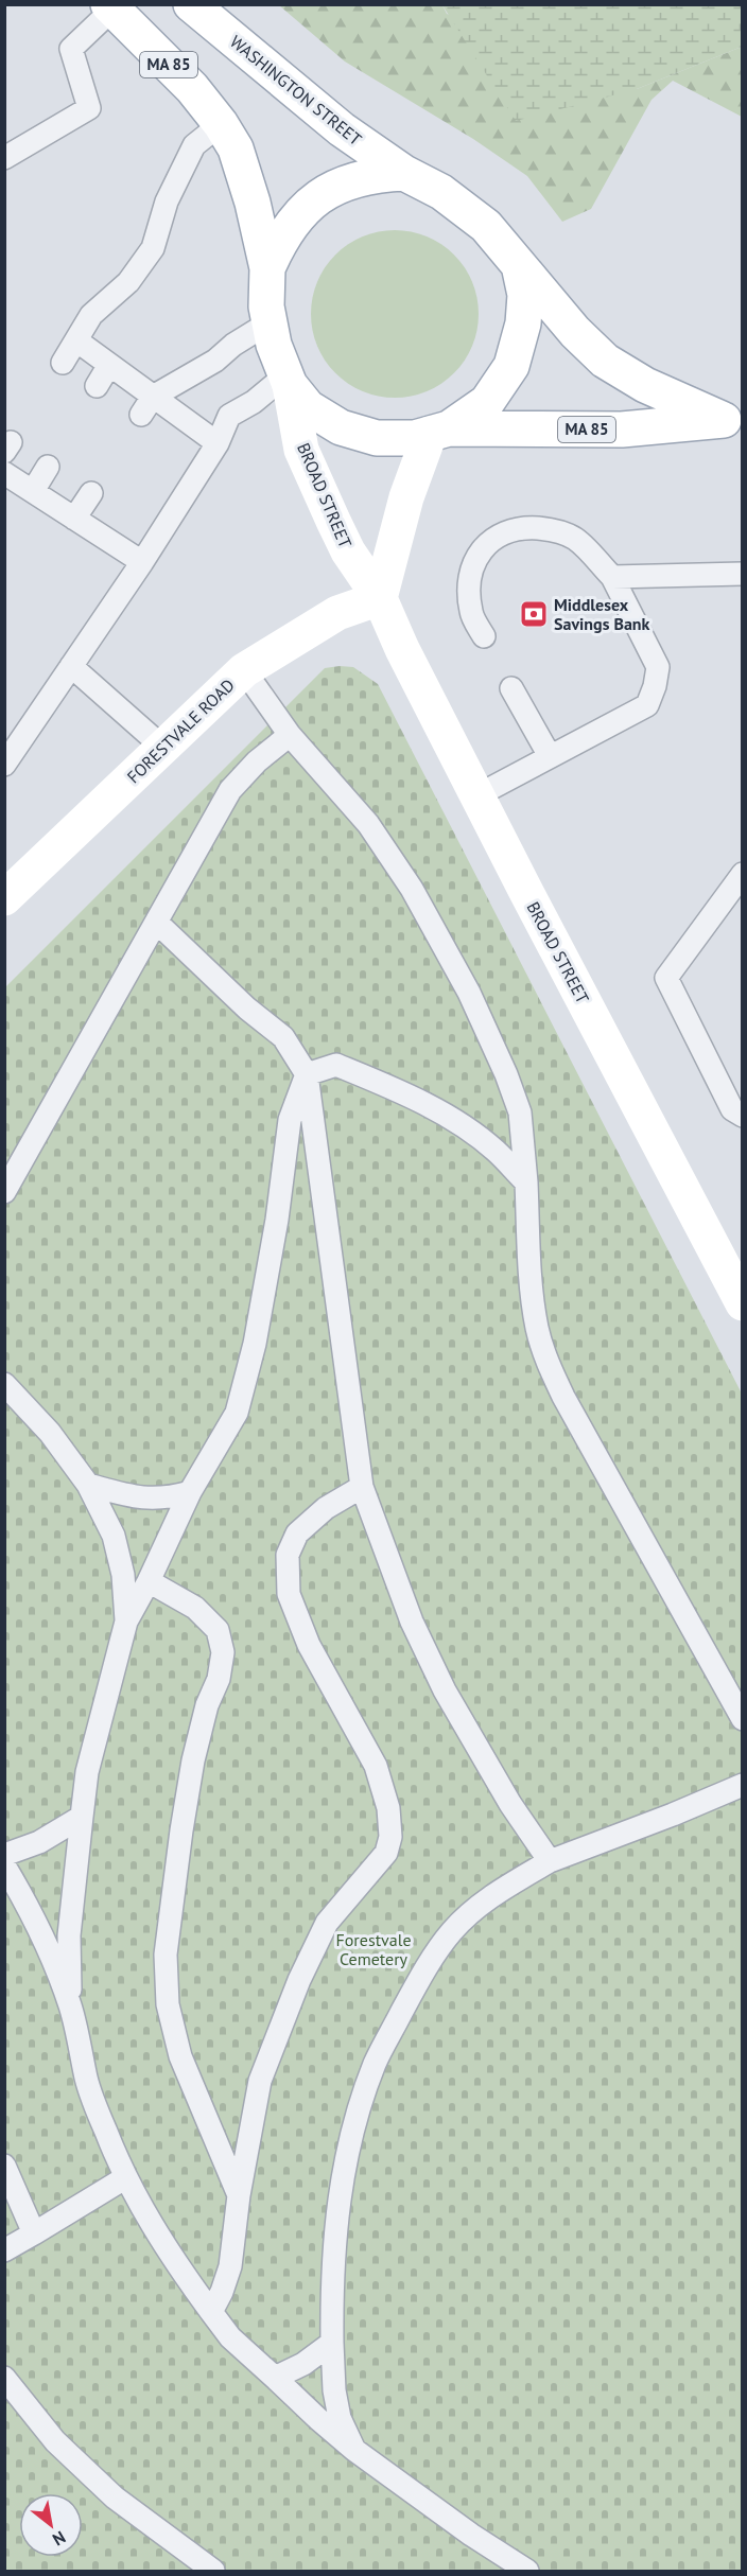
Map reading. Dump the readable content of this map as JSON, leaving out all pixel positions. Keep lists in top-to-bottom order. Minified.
{"streets":{"main road":["MA 85","WASHINGTON STREET","BROAD STREET","FORESTVALE ROAD"]},"crossings":[["WASHINGTON STREET","BROAD STREET"],["BROAD STREET","FORESTVALE ROAD"]],"parks":["Forestvale Cemetery"],"places":{"bank":["Middlesex Savings Bank"]},"north":"bottom right"}
